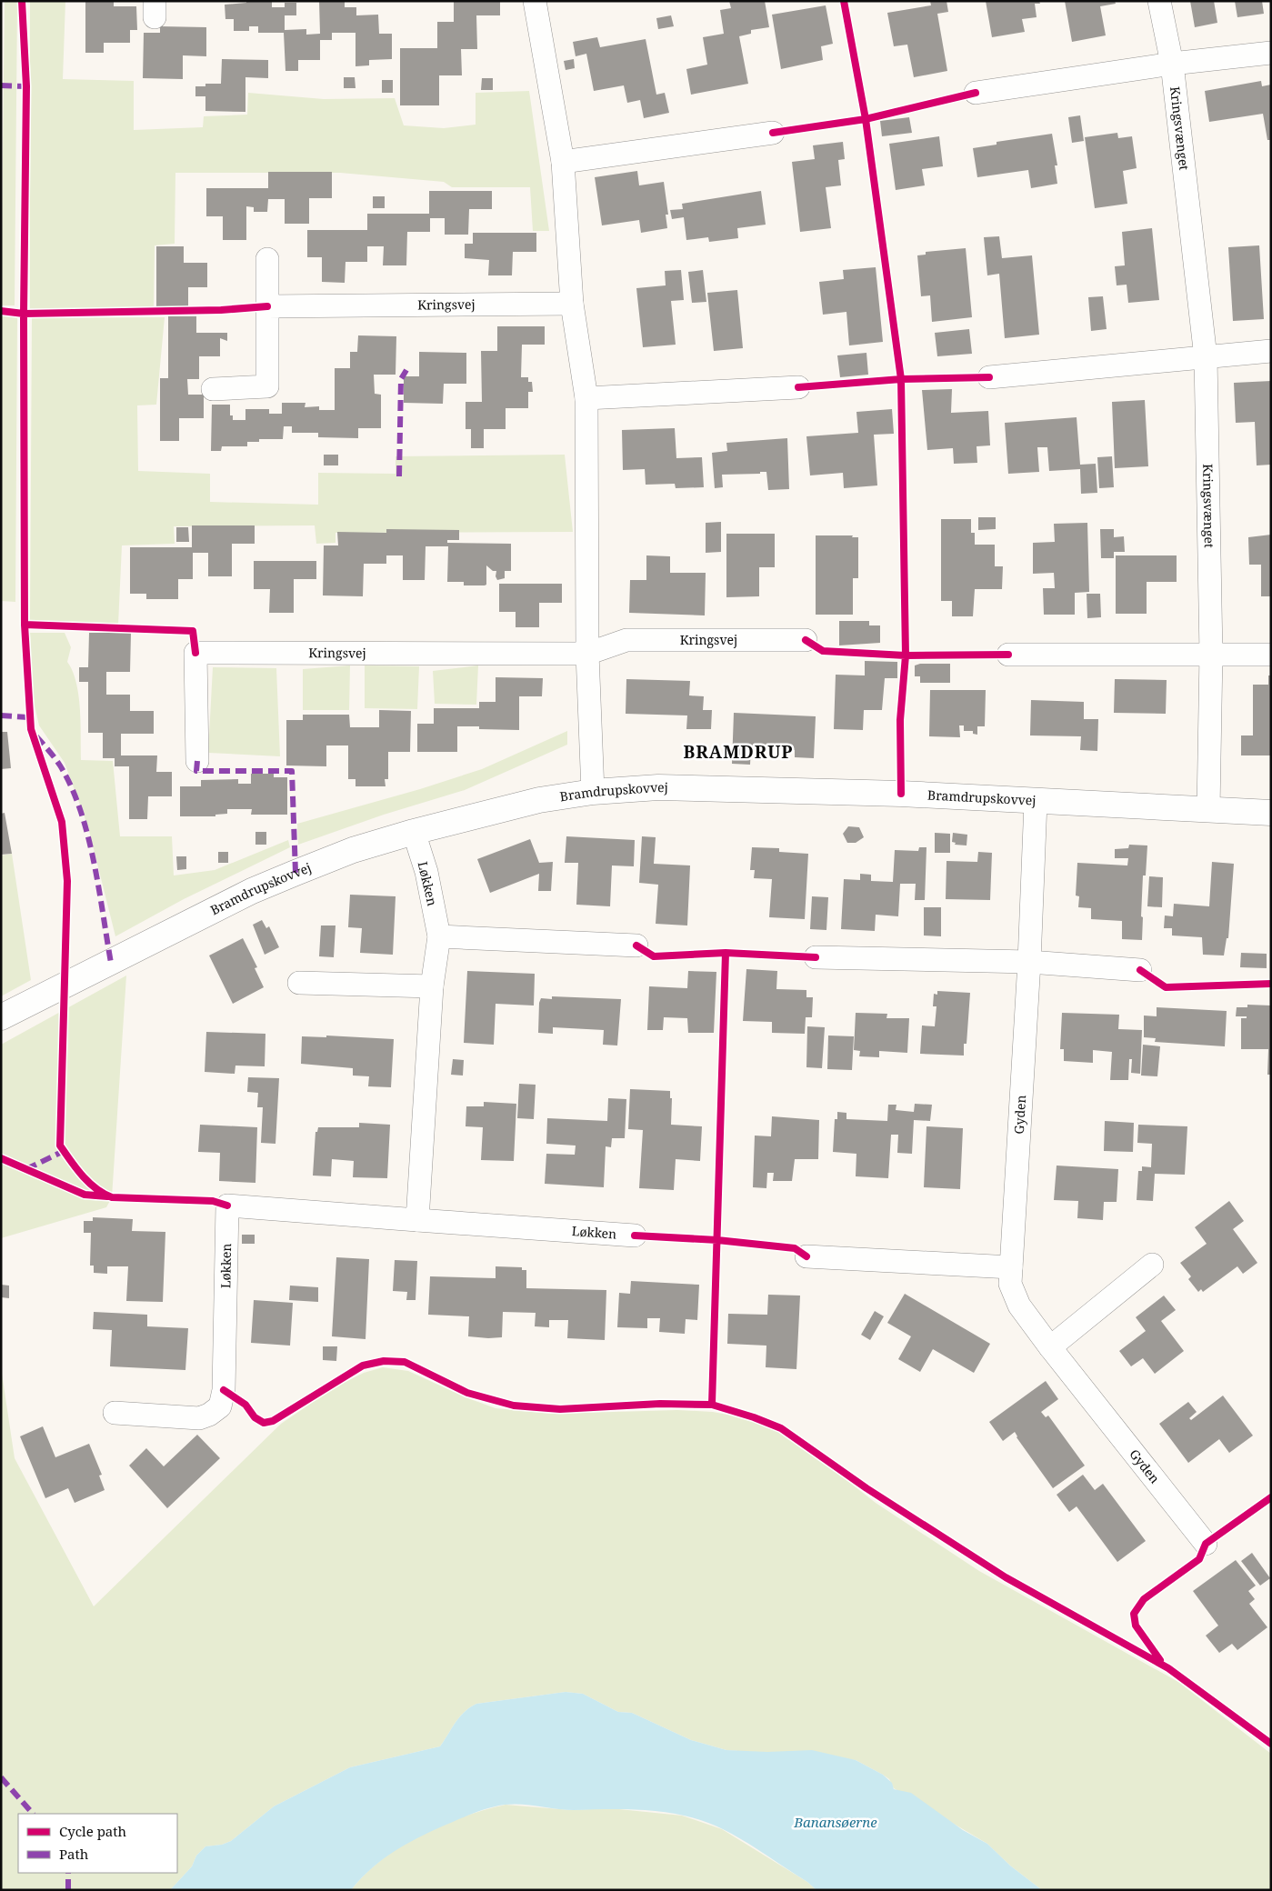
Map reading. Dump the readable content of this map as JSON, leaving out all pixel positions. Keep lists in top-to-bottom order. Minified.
{"streets":{"street":["Kringsvænget","Kringsvej","Bramdrupskovvej","Løkken","Gyden"]},"crossings":[["Kringsvænget","Bramdrupskovvej"],["Bramdrupskovvej","Løkken"],["Bramdrupskovvej","Gyden"]],"districts":["BRAMDRUP"],"water":["Banansøerne"],"legend":["Cycle path","Path"]}
